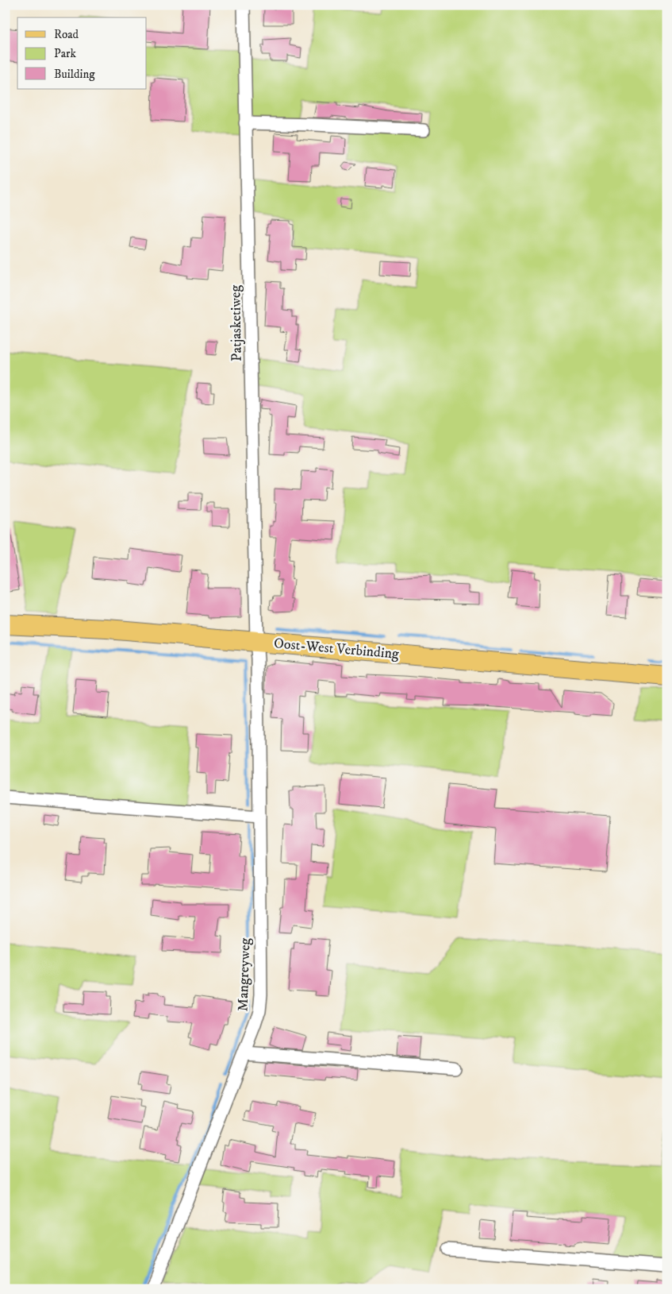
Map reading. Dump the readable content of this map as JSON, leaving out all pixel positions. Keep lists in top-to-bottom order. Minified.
{"streets":{"main road":["Oost-West Verbinding"],"street":["Patjasketiweg","Mangreyweg"]},"crossings":[["Patjasketiweg","Oost-West Verbinding"],["Patjasketiweg","Mangreyweg"],["Oost-West Verbinding","Mangreyweg"]],"legend":["Road","Park","Building"]}
